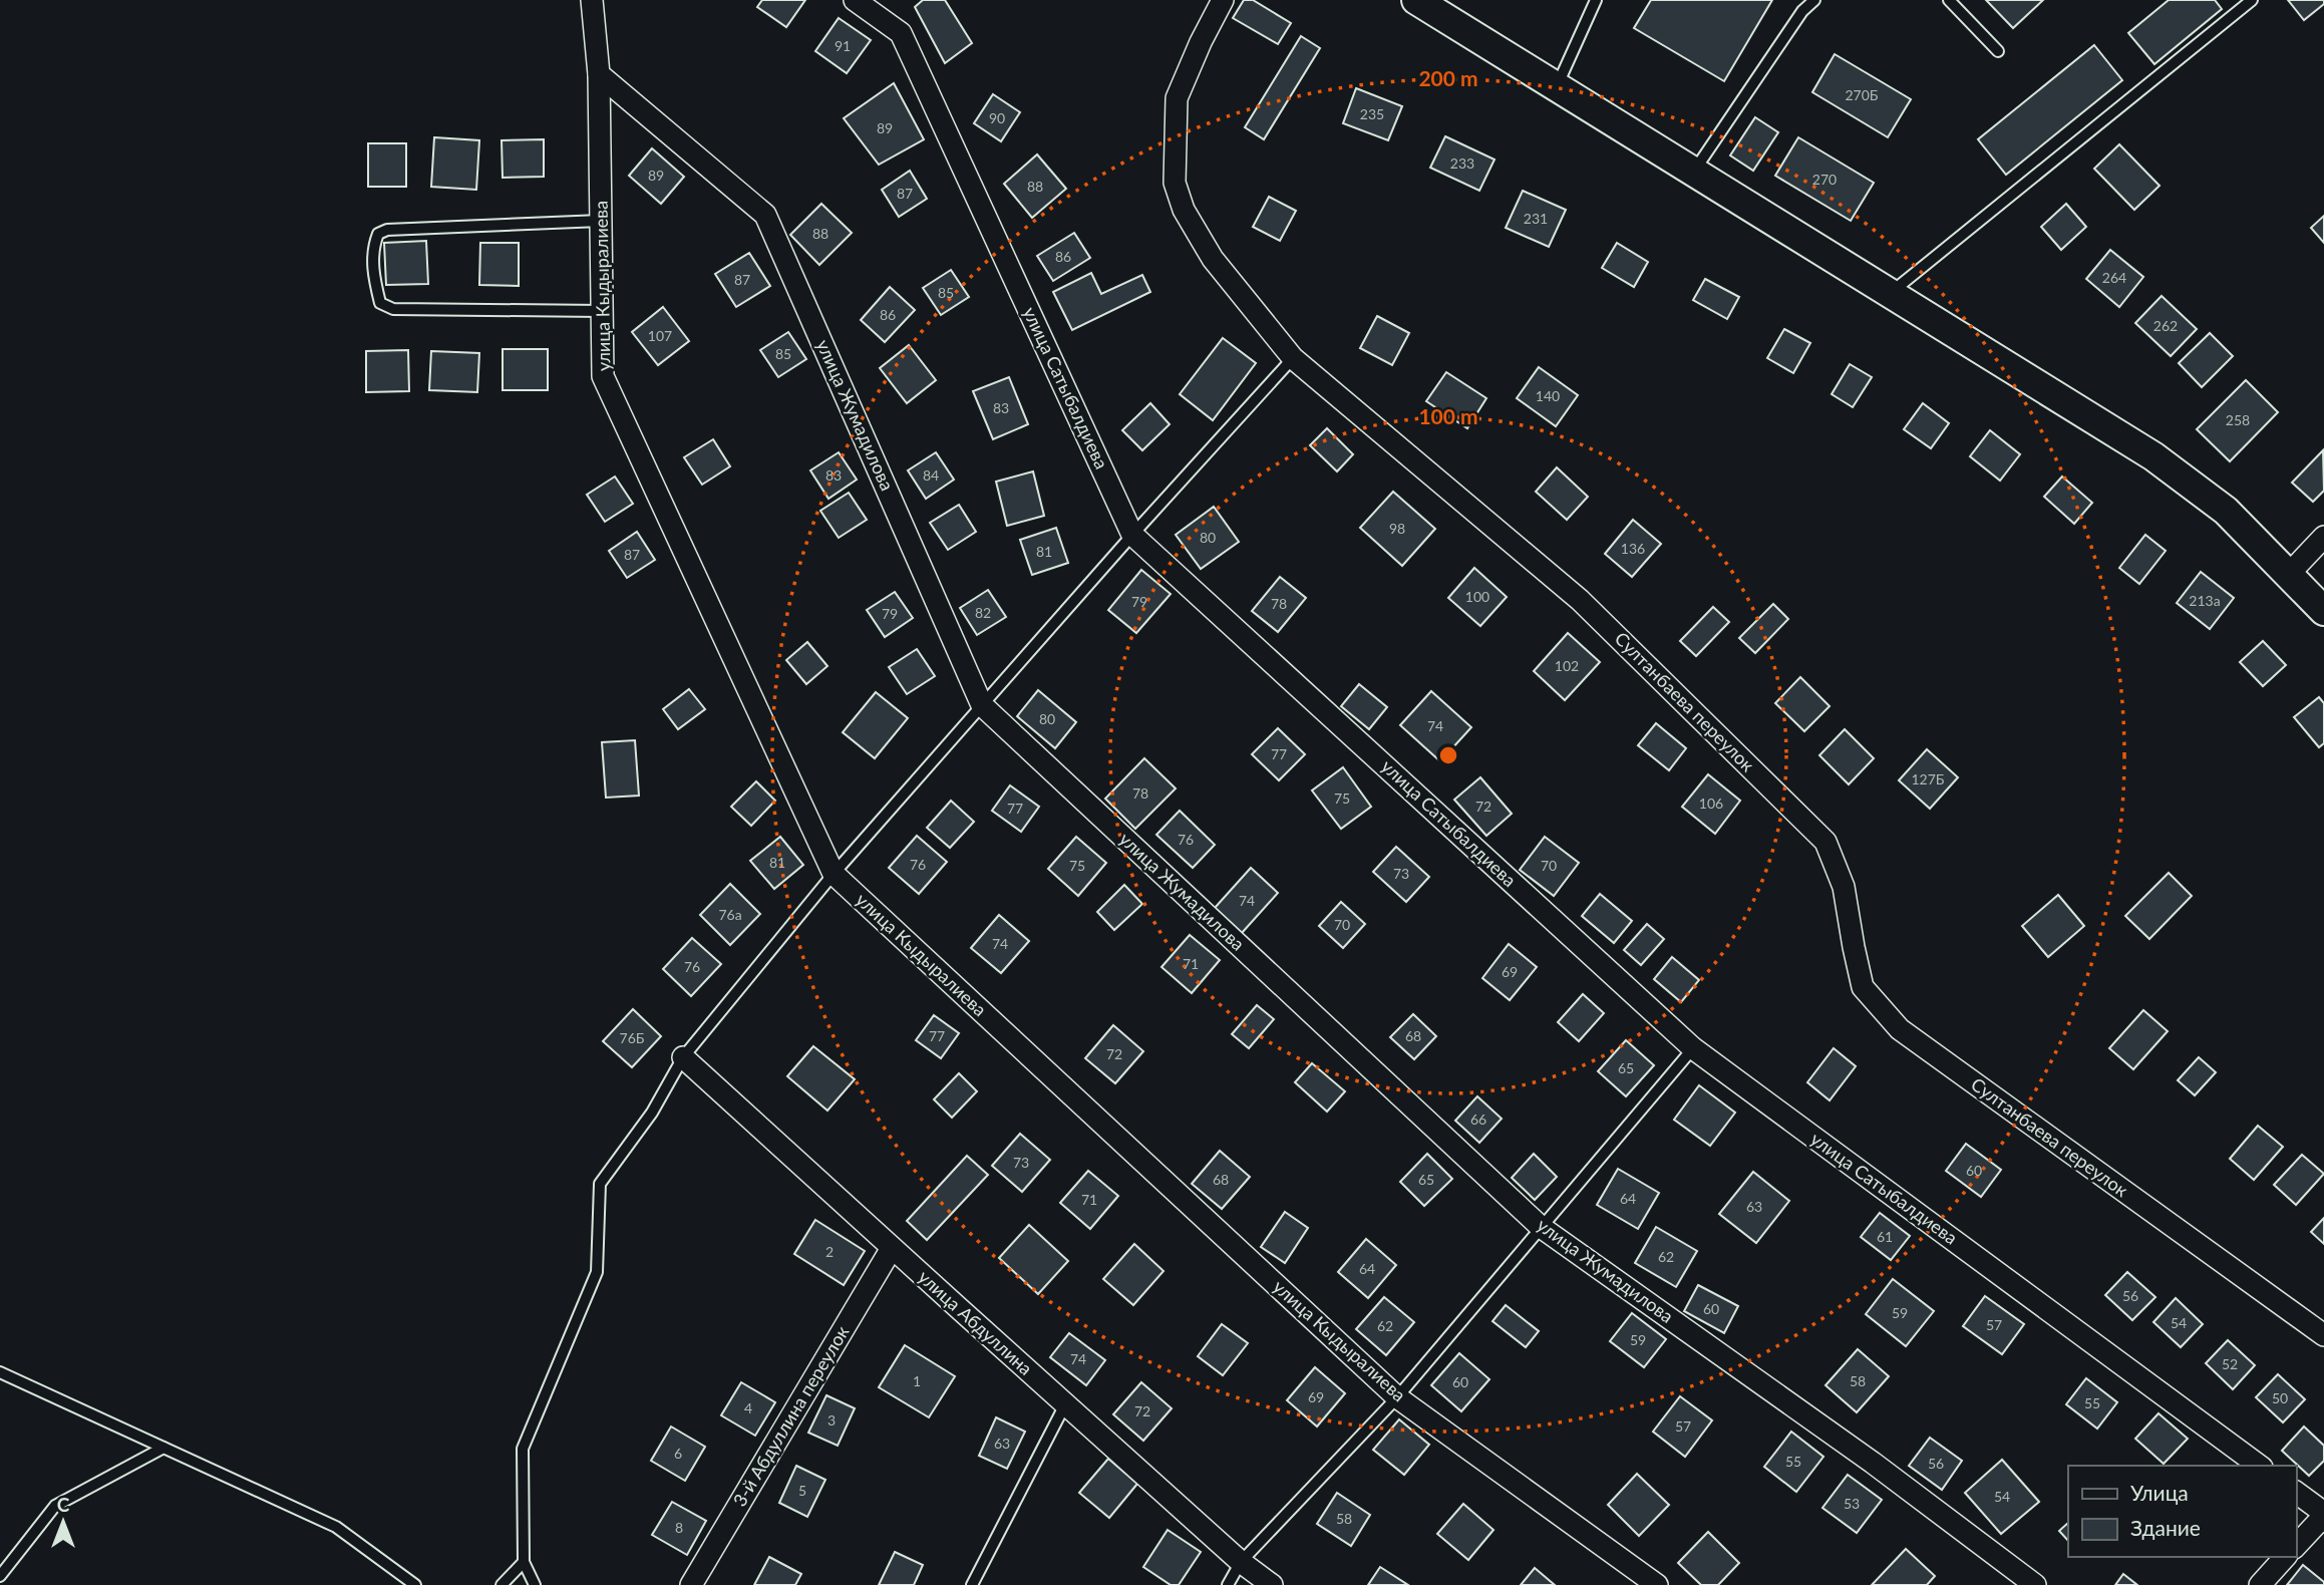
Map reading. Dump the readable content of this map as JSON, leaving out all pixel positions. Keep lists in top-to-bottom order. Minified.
{"streets":{"street":["улица Кыдыралиева","улица Сатыбалдиева","улица Жумадилова","Султанбаева переулок","улица Абдуллина","3-й Абдуллина переулок"]},"crossings":[["улица Кыдыралиева","улица Жумадилова"],["улица Абдуллина","3-й Абдуллина переулок"]],"house_numbers":["91","270Б","235","90","89","233","89","270","88","87","231","88","86","264","87","85","86","262","107","85","140","83","258","83","84","98","80","136","81","87","100","213а","79","78","82","79","102","80","74","77","127Б","78","75","106","72","77","76","81","76","75","70","73","74","76а","70","74","71","76","69","77","68","76Б","72","65","66","73","60","68","65","64","71","63","61","2","62","64","56","60","59","54","57","62","59","74","52","1","58","60","69","50","55","4","72","3","57","63","6","55","56","5","54","53","58","8"],"legend":["Улица","Здание"],"north":"top","rings":["200 m","100 m"]}
